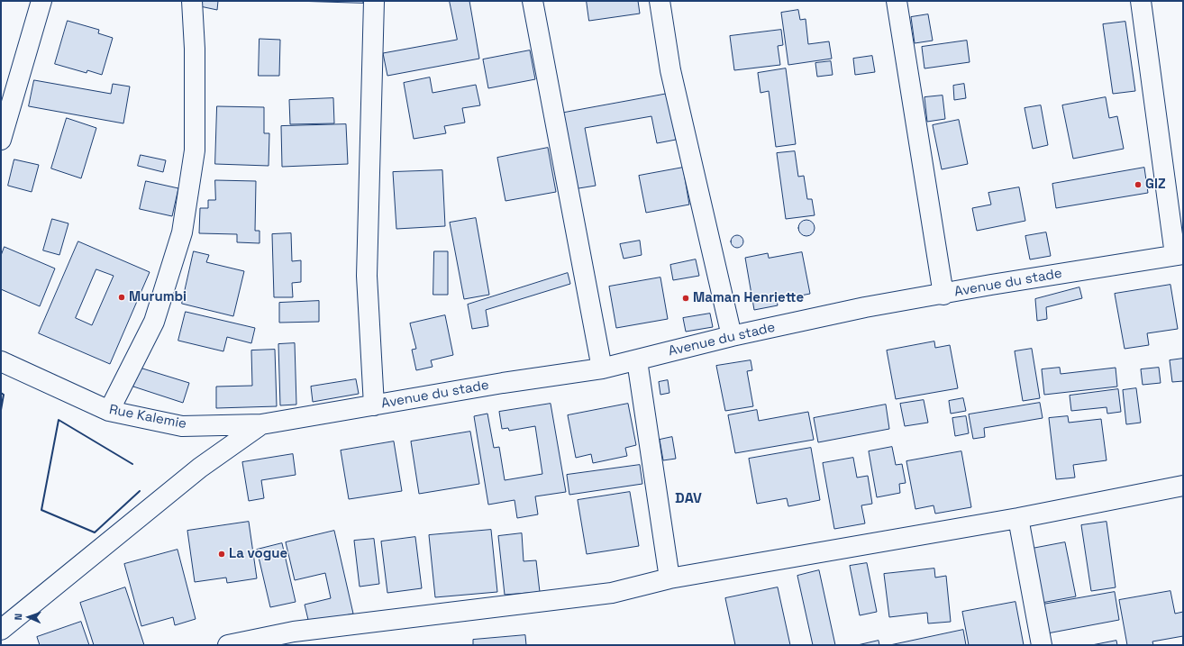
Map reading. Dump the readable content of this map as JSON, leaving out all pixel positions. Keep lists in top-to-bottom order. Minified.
{"streets":{"street":["Avenue du stade","Rue Kalemie"]},"crossings":[["Avenue du stade","Rue Kalemie"]],"districts":["DAV"],"places":["GIZ","Murumbi","Maman Henriette","La vogue"],"north":"left"}
